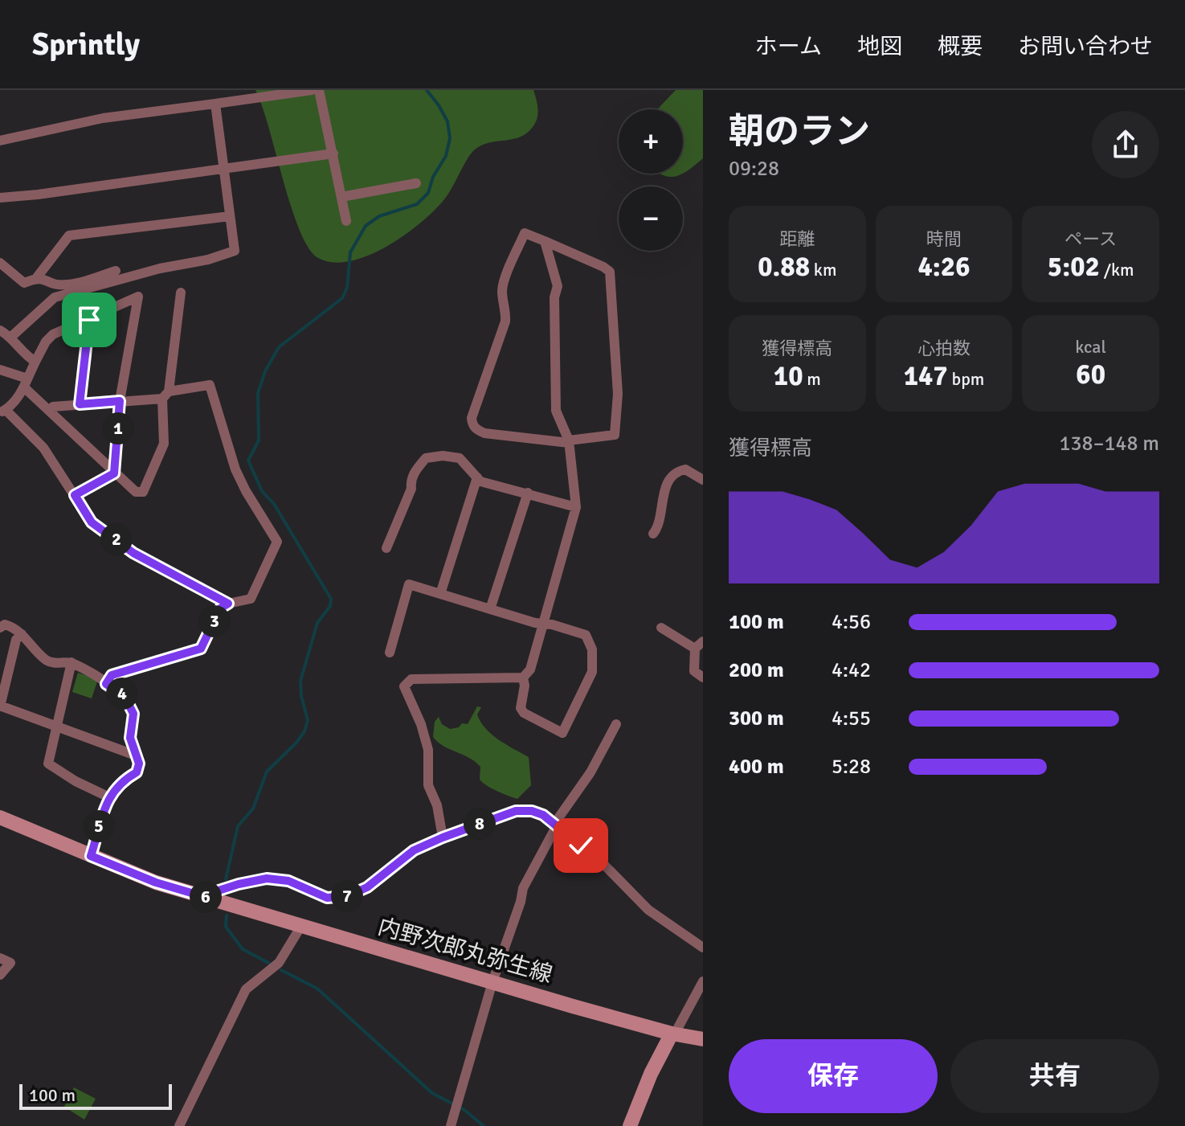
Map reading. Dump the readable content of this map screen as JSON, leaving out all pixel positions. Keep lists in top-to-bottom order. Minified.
{"streets":{"main road":["内野次郎丸弥生線"]},"scale_bar":"100 m","page":{"header":"Sprintly","nav":["ホーム","地図","概要","お問い合わせ"],"heading":["朝のラン","09:28"],"map_buttons":["+","−"],"stats":[["距離","0.88 km"],["時間","4:26"],["ペース","5:02 /km"],["獲得標高","10 m"],["心拍数","147 bpm"],["kcal","60"]],"pins":["1","2","3","4","8","5","7","6"],"chart":["獲得標高","138–148 m"],"list":[{"name":"100 m","note":"4:56"},{"name":"200 m","note":"4:42"},{"name":"300 m","note":"4:55"},{"name":"400 m","note":"5:28"}],"buttons":["保存","共有"],"scale":"100 m"}}
